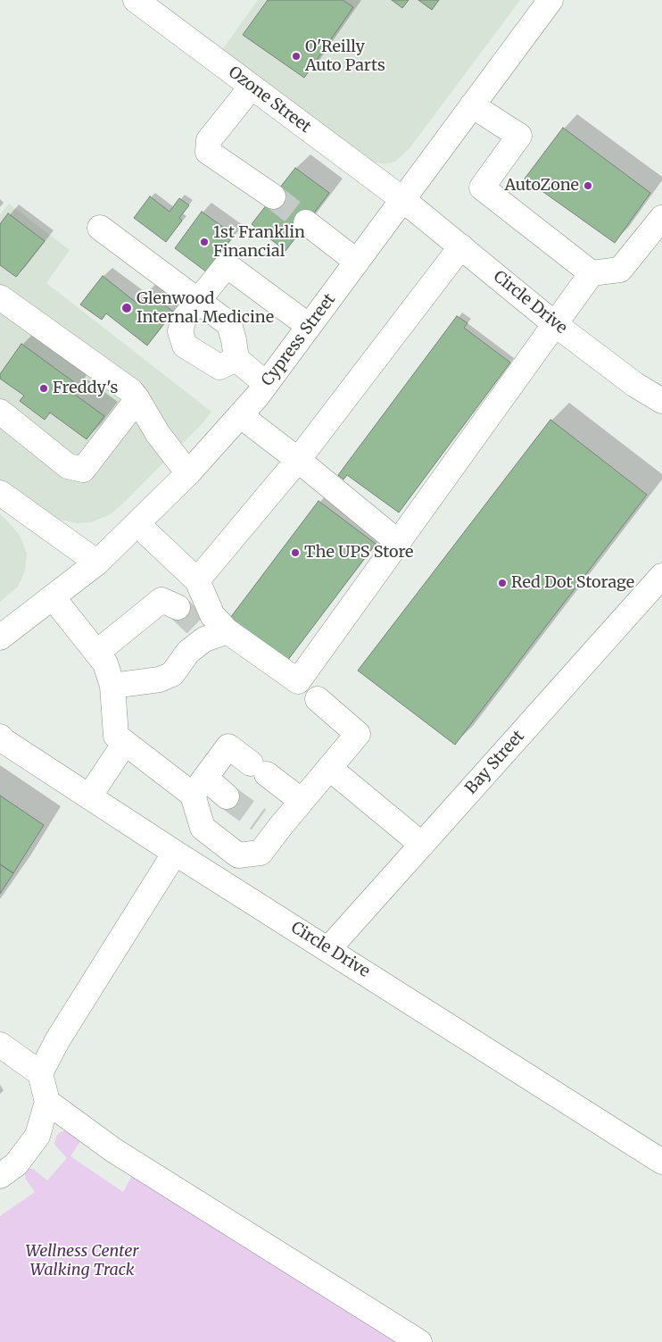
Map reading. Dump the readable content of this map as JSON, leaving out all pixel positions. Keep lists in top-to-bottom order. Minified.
{"streets":{"street":["Ozone Street","Circle Drive","Cypress Street","Bay Street"]},"crossings":[["Ozone Street","Circle Drive"],["Ozone Street","Cypress Street"],["Circle Drive","Cypress Street"],["Circle Drive","Bay Street"]],"parks":["Wellness Center Walking Track"],"places":["O'Reilly Auto Parts","AutoZone","1st Franklin Financial","Glenwood Internal Medicine","Freddy's","The UPS Store","Red Dot Storage"]}
